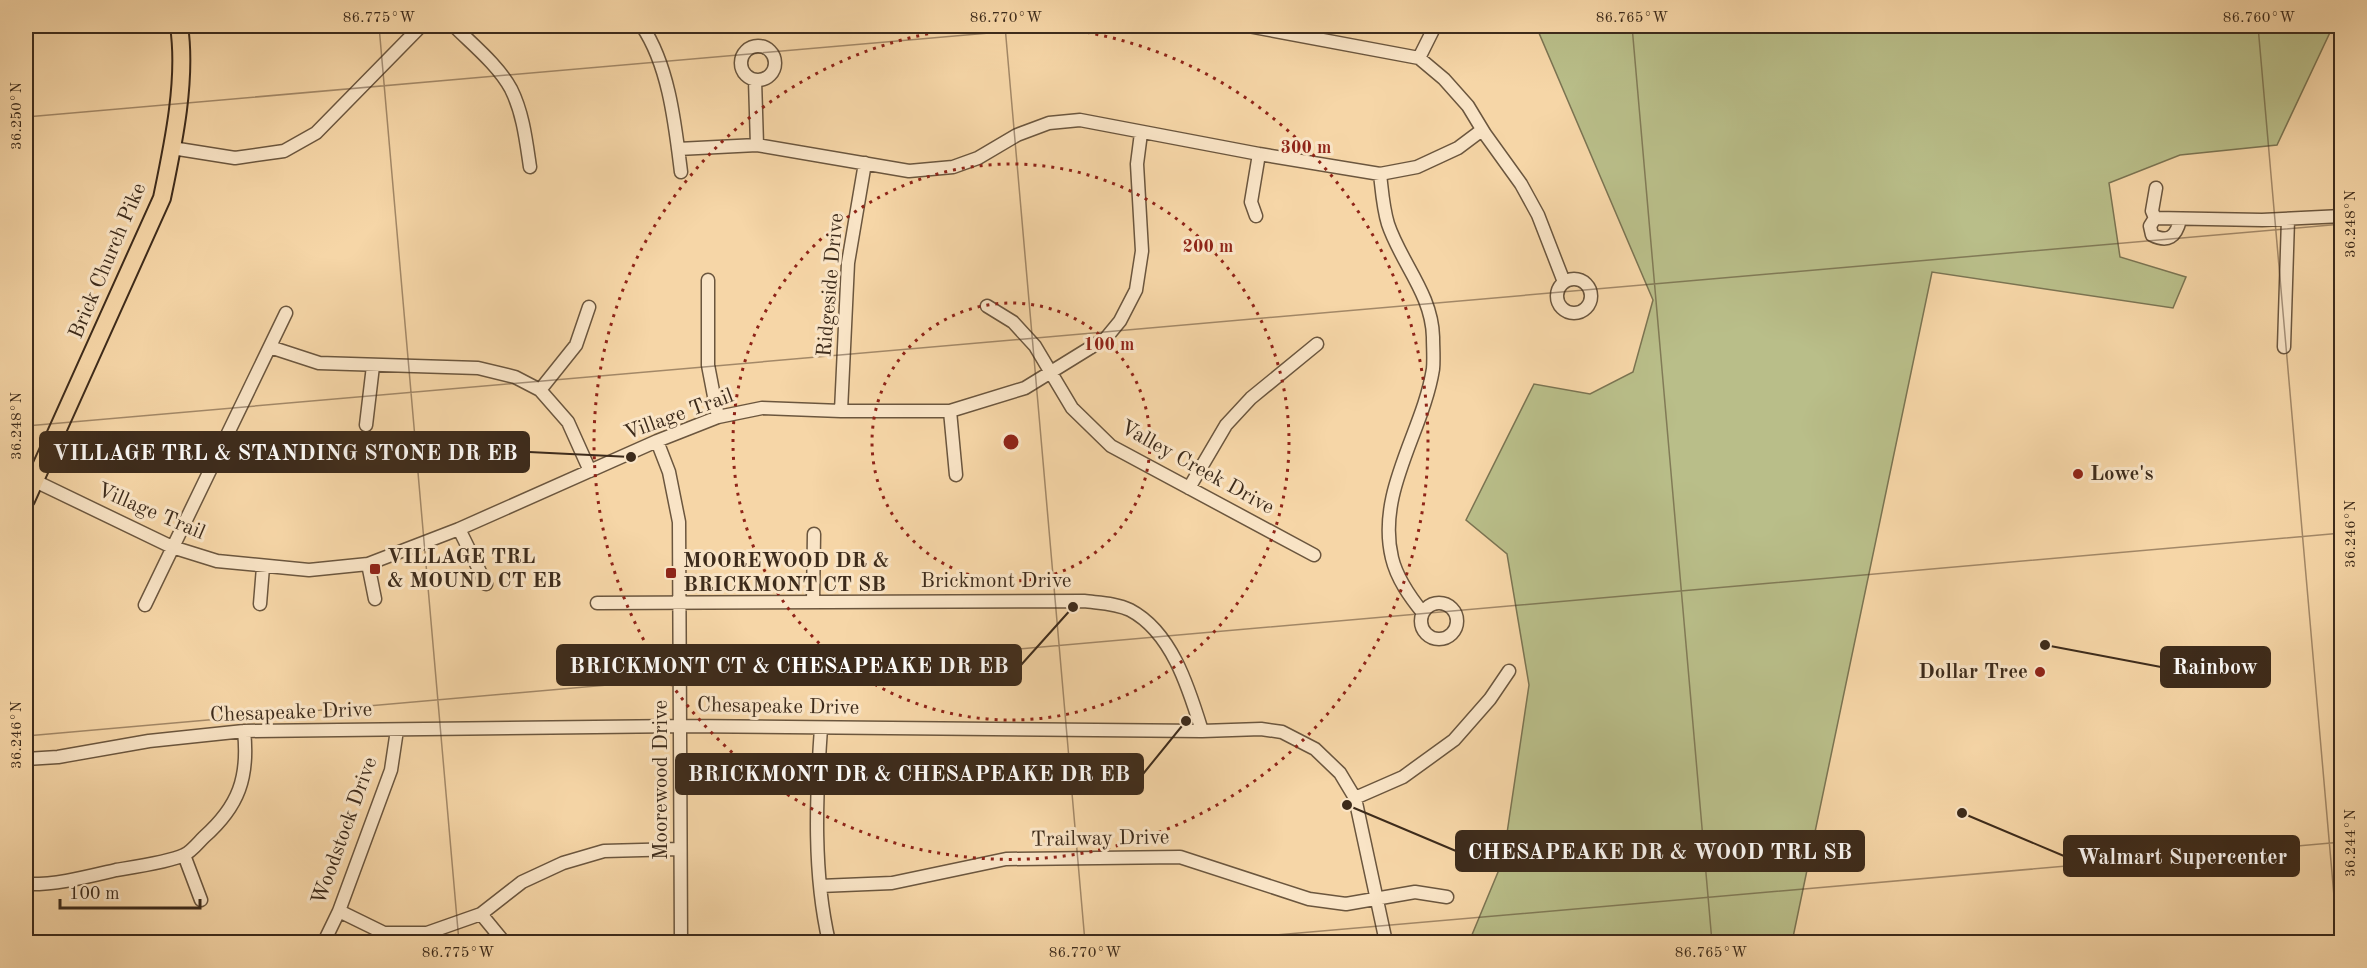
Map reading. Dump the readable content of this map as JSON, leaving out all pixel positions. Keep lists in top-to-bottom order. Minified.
{"streets":{"main road":["Brick Church Pike"],"street":["Ridgeside Drive","Village Trail","Valley Creek Drive","Brickmont Drive","Chesapeake Drive","Moorewood Drive","Woodstock Drive","Trailway Drive"]},"crossings":[["Brick Church Pike","Village Trail"],["Ridgeside Drive","Village Trail"],["Village Trail","Valley Creek Drive"],["Village Trail","Moorewood Drive"],["Brickmont Drive","Chesapeake Drive"],["Brickmont Drive","Moorewood Drive"],["Chesapeake Drive","Moorewood Drive"],["Chesapeake Drive","Woodstock Drive"],["Chesapeake Drive","Trailway Drive"]],"places":{"other":["VILLAGE TRL & STANDING STONE DR EB","Lowe's","BRICKMONT CT & CHESAPEAKE DR EB","Rainbow","Dollar Tree","BRICKMONT DR & CHESAPEAKE DR EB","CHESAPEAKE DR & WOOD TRL SB","Walmart Supercenter"],"transit":["VILLAGE TRL & MOUND CT EB","MOOREWOOD DR & BRICKMONT CT SB"]},"scale_bar":"100 m","coordinates":["86.775°W","86.770°W","86.765°W","86.760°W","36.250°N","36.248°N","36.246°N","36.244°N"],"rings":["300 m","200 m","100 m"]}
